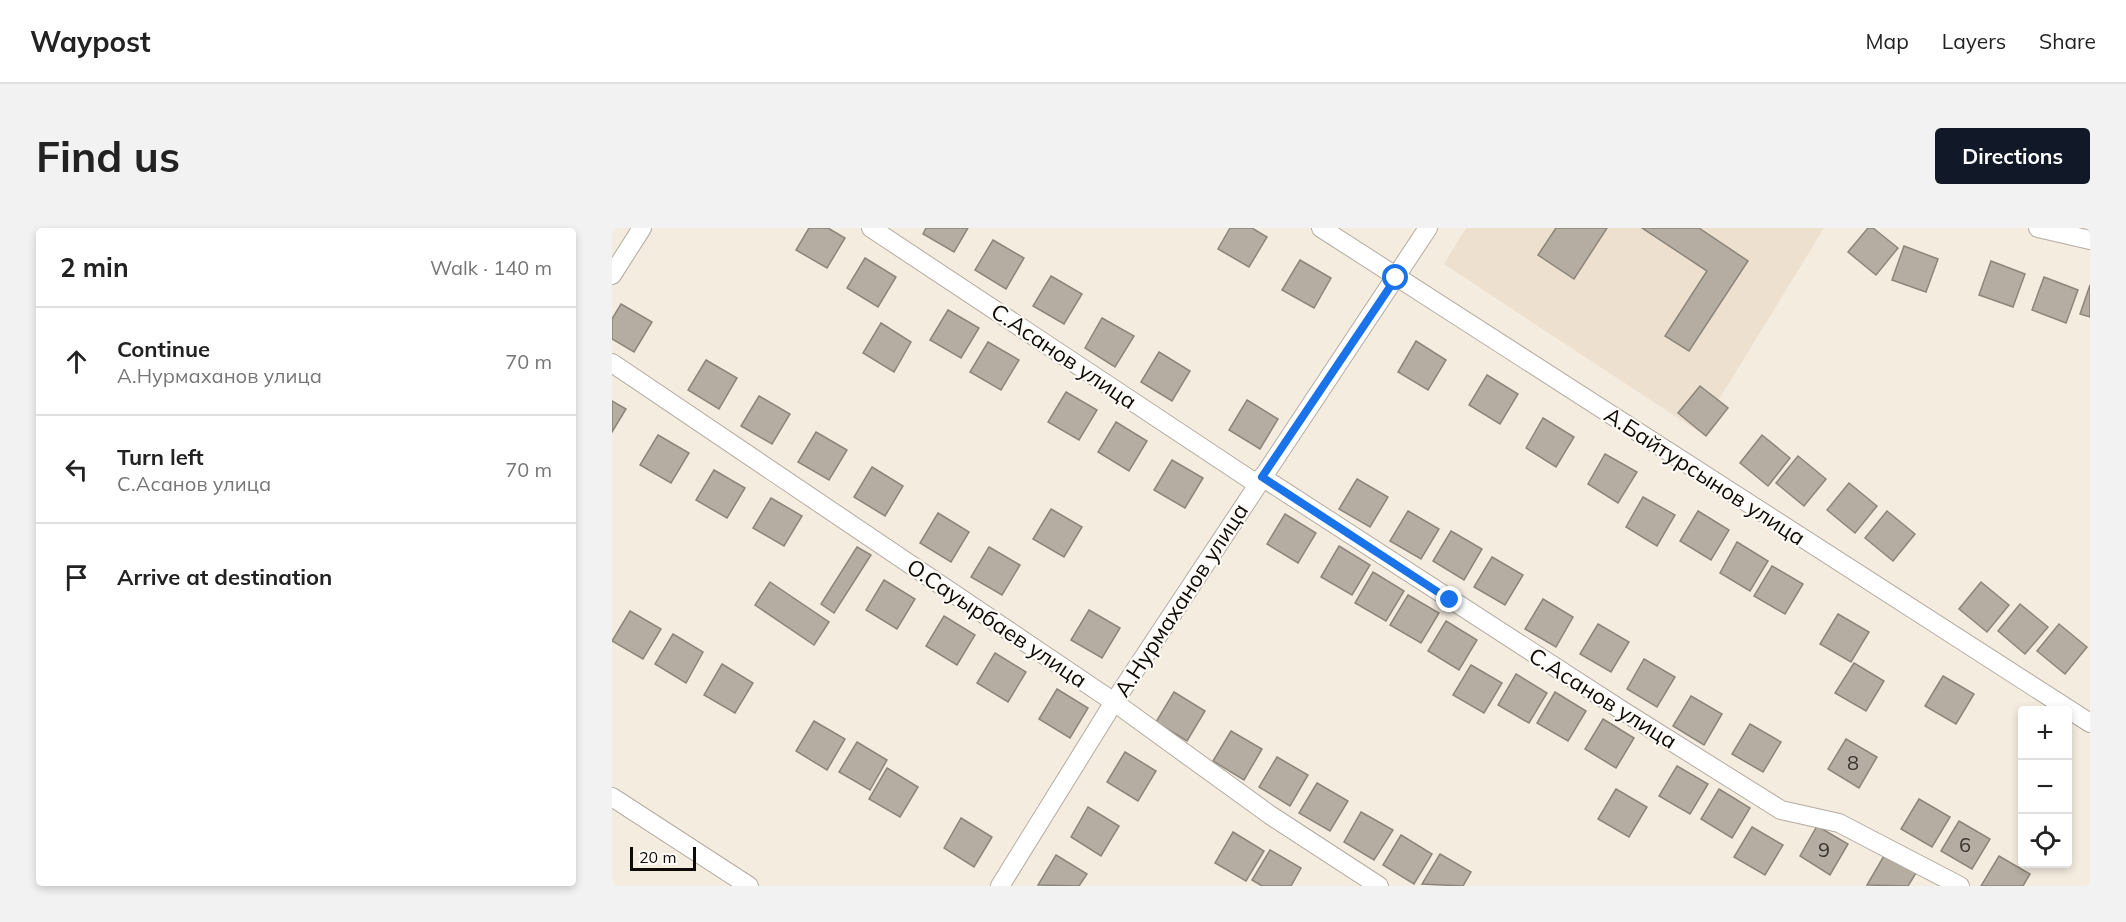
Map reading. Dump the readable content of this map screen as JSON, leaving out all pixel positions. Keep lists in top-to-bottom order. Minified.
{"streets":{"street":["С.Асанов улица","А.Байтурсынов улица","А.Нурмаханов улица","О.Сауырбаев улица"]},"crossings":[["С.Асанов улица","А.Нурмаханов улица"],["А.Байтурсынов улица","А.Нурмаханов улица"],["А.Нурмаханов улица","О.Сауырбаев улица"]],"house_numbers":["8","6","9"],"scale_bar":"20 m","page":{"header":"Waypost","nav":["Map","Layers","Share"],"buttons":"Directions","title":"Find us","heading":["2 min","Walk · 140 m"],"list":[["Continue","А.Нурмаханов улица","70 m"],["Turn left","С.Асанов улица","70 m"],"Arrive at destination"],"map_buttons":["+","−"],"scale":"20 m"}}
